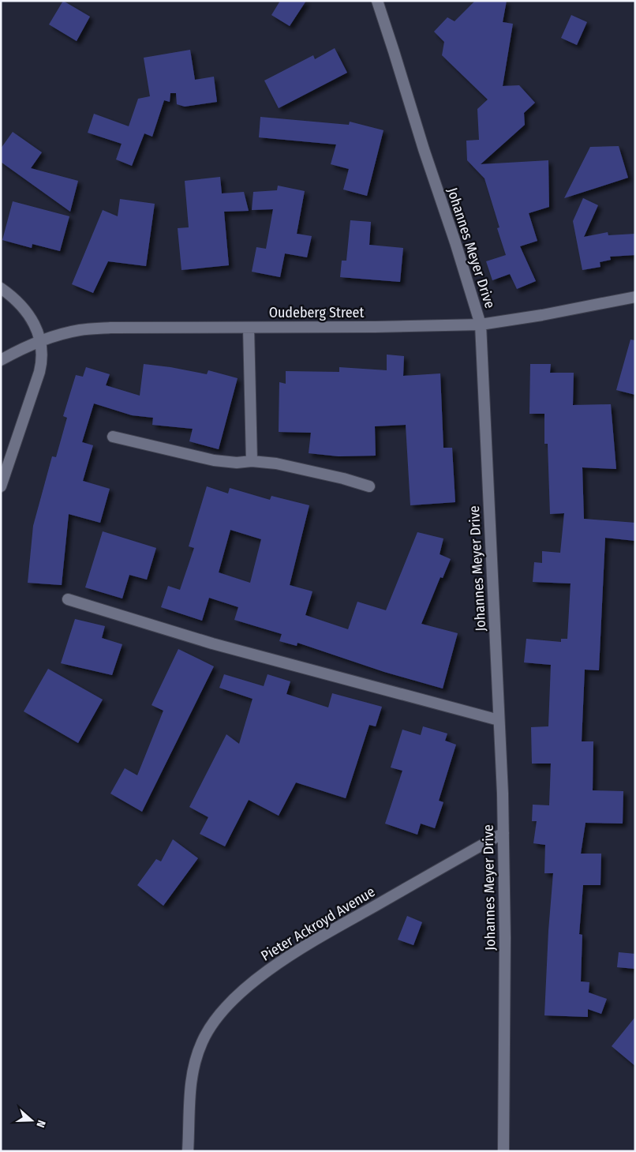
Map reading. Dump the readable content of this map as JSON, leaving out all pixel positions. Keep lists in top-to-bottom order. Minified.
{"streets":{"street":["Johannes Meyer Drive","Oudeberg Street","Pieter Ackroyd Avenue"]},"crossings":[["Johannes Meyer Drive","Oudeberg Street"],["Johannes Meyer Drive","Pieter Ackroyd Avenue"]],"north":"right"}
